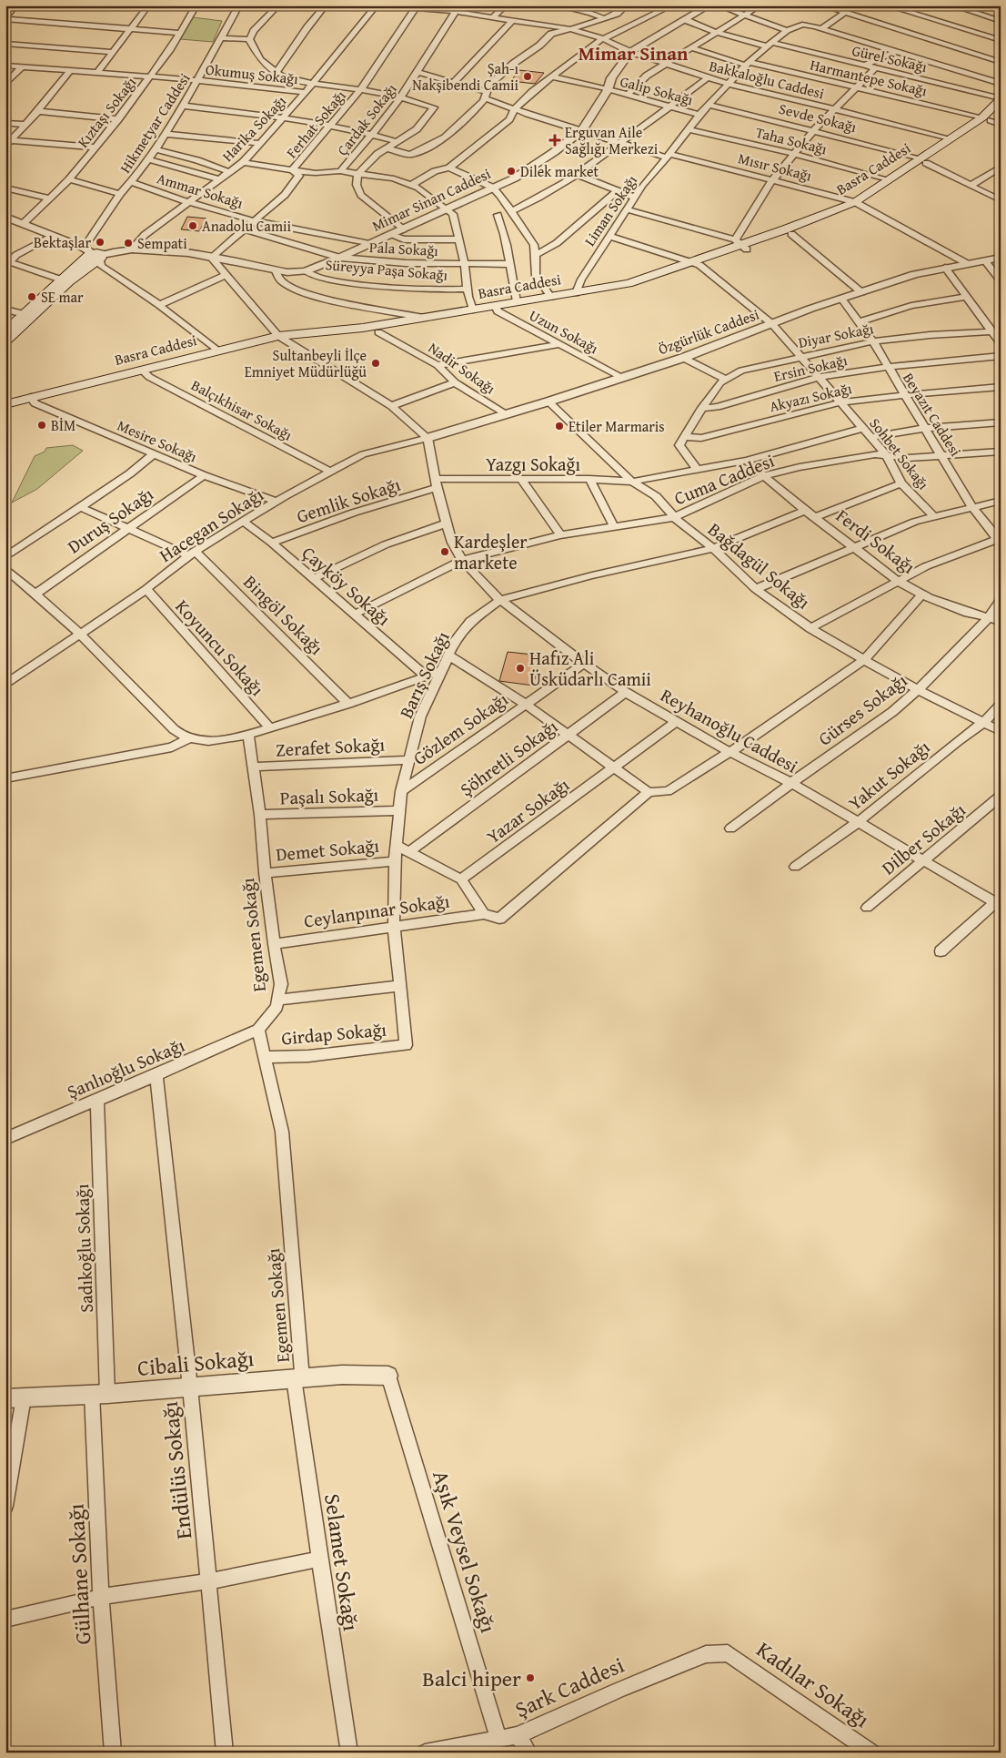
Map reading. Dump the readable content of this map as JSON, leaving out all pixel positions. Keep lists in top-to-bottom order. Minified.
{"streets":{"main road":["Basra Caddesi"],"street":["Gürel Sokağı","Okumuş Sokağı","Harmantepe Sokağı","Bakkaloğlu Caddesi","Galip Sokağı","Kıztaşı Sokağı","Sevde Sokağı","Çardak Sokağı","Hikmetyar Caddesi","Ferhat Sokağı","Harika Sokağı","Taha Sokağı","Mısır Sokağı","Ammar Sokağı","Mimar Sinan Caddesi","Liman Sokağı","Pala Sokağı","Süreyya Paşa Sokağı","Uzun Sokağı","Özgürlük Caddesi","Diyar Sokağı","Nadir Sokağı","Ersin Sokağı","Akyazı Sokağı","Balçıkhisar Sokağı","Beyazıt Caddesi","Mesire Sokağı","Sohbet Sokağı","Yazgı Sokağı","Cuma Caddesi","Gemlik Sokağı","Duruş Sokağı","Hacegan Sokağı","Ferdi Sokağı","Bağdagül Sokağı","Çayköy Sokağı","Bingöl Sokağı","Koyuncu Sokağı","Barış Sokağı","Gürses Sokağı","Gözlem Sokağı","Reyhanoğlu Caddesi","Zerafet Sokağı","Şöhretli Sokağı","Yakut Sokağı","Paşalı Sokağı","Yazar Sokağı","Dilber Sokağı","Demet Sokağı","Ceylanpınar Sokağı","Egemen Sokağı","Girdap Sokağı","Şanlıoğlu Sokağı","Sadıkoğlu Sokağı","Cibali Sokağı","Endülüs Sokağı","Aşık Veysel Sokağı","Selamet Sokağı","Gülhane Sokağı","Kadılar Sokağı","Şark Caddesi"]},"crossings":[["Gürel Sokağı","Basra Caddesi"],["Gürel Sokağı","Mimar Sinan Caddesi"],["Gürel Sokağı","Liman Sokağı"],["Okumuş Sokağı","Kıztaşı Sokağı"],["Okumuş Sokağı","Hikmetyar Caddesi"],["Okumuş Sokağı","Harika Sokağı"],["Harmantepe Sokağı","Basra Caddesi"],["Harmantepe Sokağı","Liman Sokağı"],["Bakkaloğlu Caddesi","Çardak Sokağı"],["Bakkaloğlu Caddesi","Ferhat Sokağı"],["Bakkaloğlu Caddesi","Basra Caddesi"],["Bakkaloğlu Caddesi","Mimar Sinan Caddesi"],["Bakkaloğlu Caddesi","Liman Sokağı"],["Galip Sokağı","Mimar Sinan Caddesi"],["Galip Sokağı","Liman Sokağı"],["Sevde Sokağı","Basra Caddesi"],["Sevde Sokağı","Liman Sokağı"],["Çardak Sokağı","Mısır Sokağı"],["Hikmetyar Caddesi","Ammar Sokağı"],["Hikmetyar Caddesi","Mimar Sinan Caddesi"],["Ferhat Sokağı","Ammar Sokağı"],["Ferhat Sokağı","Mimar Sinan Caddesi"],["Ferhat Sokağı","Pala Sokağı"],["Harika Sokağı","Ammar Sokağı"],["Harika Sokağı","Mimar Sinan Caddesi"],["Taha Sokağı","Basra Caddesi"],["Taha Sokağı","Liman Sokağı"],["Mısır Sokağı","Basra Caddesi"],["Mısır Sokağı","Mimar Sinan Caddesi"],["Mısır Sokağı","Liman Sokağı"],["Mısır Sokağı","Özgürlük Caddesi"],["Basra Caddesi","Liman Sokağı"],["Basra Caddesi","Uzun Sokağı"],["Basra Caddesi","Nadir Sokağı"],["Basra Caddesi","Balçıkhisar Sokağı"],["Basra Caddesi","Mesire Sokağı"],["Basra Caddesi","Sohbet Sokağı"],["Ammar Sokağı","Mimar Sinan Caddesi"],["Mimar Sinan Caddesi","Pala Sokağı"],["Mimar Sinan Caddesi","Süreyya Paşa Sokağı"],["Uzun Sokağı","Özgürlük Caddesi"],["Özgürlük Caddesi","Nadir Sokağı"],["Özgürlük Caddesi","Beyazıt Caddesi"],["Özgürlük Caddesi","Sohbet Sokağı"],["Özgürlük Caddesi","Hacegan Sokağı"],["Özgürlük Caddesi","Bağdagül Sokağı"],["Özgürlük Caddesi","Reyhanoğlu Caddesi"],["Diyar Sokağı","Ersin Sokağı"],["Diyar Sokağı","Beyazıt Caddesi"],["Diyar Sokağı","Sohbet Sokağı"],["Ersin Sokağı","Beyazıt Caddesi"],["Ersin Sokağı","Sohbet Sokağı"],["Akyazı Sokağı","Beyazıt Caddesi"],["Akyazı Sokağı","Sohbet Sokağı"],["Balçıkhisar Sokağı","Hacegan Sokağı"],["Beyazıt Caddesi","Cuma Caddesi"],["Mesire Sokağı","Duruş Sokağı"],["Mesire Sokağı","Hacegan Sokağı"],["Sohbet Sokağı","Yazgı Sokağı"],["Sohbet Sokağı","Cuma Caddesi"],["Yazgı Sokağı","Gemlik Sokağı"],["Yazgı Sokağı","Ferdi Sokağı"],["Yazgı Sokağı","Bağdagül Sokağı"],["Yazgı Sokağı","Reyhanoğlu Caddesi"],["Cuma Caddesi","Ferdi Sokağı"],["Cuma Caddesi","Bağdagül Sokağı"],["Cuma Caddesi","Çayköy Sokağı"],["Cuma Caddesi","Reyhanoğlu Caddesi"],["Gemlik Sokağı","Çayköy Sokağı"],["Gemlik Sokağı","Reyhanoğlu Caddesi"],["Hacegan Sokağı","Çayköy Sokağı"],["Hacegan Sokağı","Bingöl Sokağı"],["Hacegan Sokağı","Koyuncu Sokağı"],["Hacegan Sokağı","Reyhanoğlu Caddesi"],["Ferdi Sokağı","Barış Sokağı"],["Ferdi Sokağı","Gürses Sokağı"],["Bağdagül Sokağı","Barış Sokağı"],["Bağdagül Sokağı","Gürses Sokağı"],["Bağdagül Sokağı","Yakut Sokağı"],["Barış Sokağı","Gözlem Sokağı"],["Barış Sokağı","Reyhanoğlu Caddesi"],["Barış Sokağı","Zerafet Sokağı"],["Barış Sokağı","Paşalı Sokağı"],["Barış Sokağı","Demet Sokağı"],["Barış Sokağı","Ceylanpınar Sokağı"],["Barış Sokağı","Girdap Sokağı"],["Gürses Sokağı","Reyhanoğlu Caddesi"],["Gözlem Sokağı","Reyhanoğlu Caddesi"],["Reyhanoğlu Caddesi","Şöhretli Sokağı"],["Reyhanoğlu Caddesi","Yakut Sokağı"],["Reyhanoğlu Caddesi","Yazar Sokağı"],["Reyhanoğlu Caddesi","Dilber Sokağı"],["Zerafet Sokağı","Egemen Sokağı"],["Şöhretli Sokağı","Demet Sokağı"],["Paşalı Sokağı","Egemen Sokağı"],["Yazar Sokağı","Demet Sokağı"],["Demet Sokağı","Ceylanpınar Sokağı"],["Demet Sokağı","Egemen Sokağı"],["Ceylanpınar Sokağı","Egemen Sokağı"],["Egemen Sokağı","Girdap Sokağı"],["Egemen Sokağı","Şanlıoğlu Sokağı"],["Egemen Sokağı","Cibali Sokağı"],["Egemen Sokağı","Selamet Sokağı"],["Şanlıoğlu Sokağı","Sadıkoğlu Sokağı"],["Şanlıoğlu Sokağı","Endülüs Sokağı"],["Sadıkoğlu Sokağı","Cibali Sokağı"],["Sadıkoğlu Sokağı","Gülhane Sokağı"],["Cibali Sokağı","Endülüs Sokağı"],["Cibali Sokağı","Aşık Veysel Sokağı"],["Cibali Sokağı","Selamet Sokağı"],["Cibali Sokağı","Gülhane Sokağı"],["Aşık Veysel Sokağı","Şark Caddesi"],["Kadılar Sokağı","Şark Caddesi"]],"districts":["Mimar Sinan"],"places":{"other":["Şah-ı Nakşibendi Camii","Dilek market","Anadolu Camii","Bektaşlar","Sempati","SE mar","Sultanbeyli İlçe Emniyet Müdürlüğü","BİM","Etiler Marmaris","Kardeşler markete","Hafız Ali Üsküdarlı Camii","Balci hiper"],"health":["Erguvan Aile Sağlığı Merkezi"]}}
